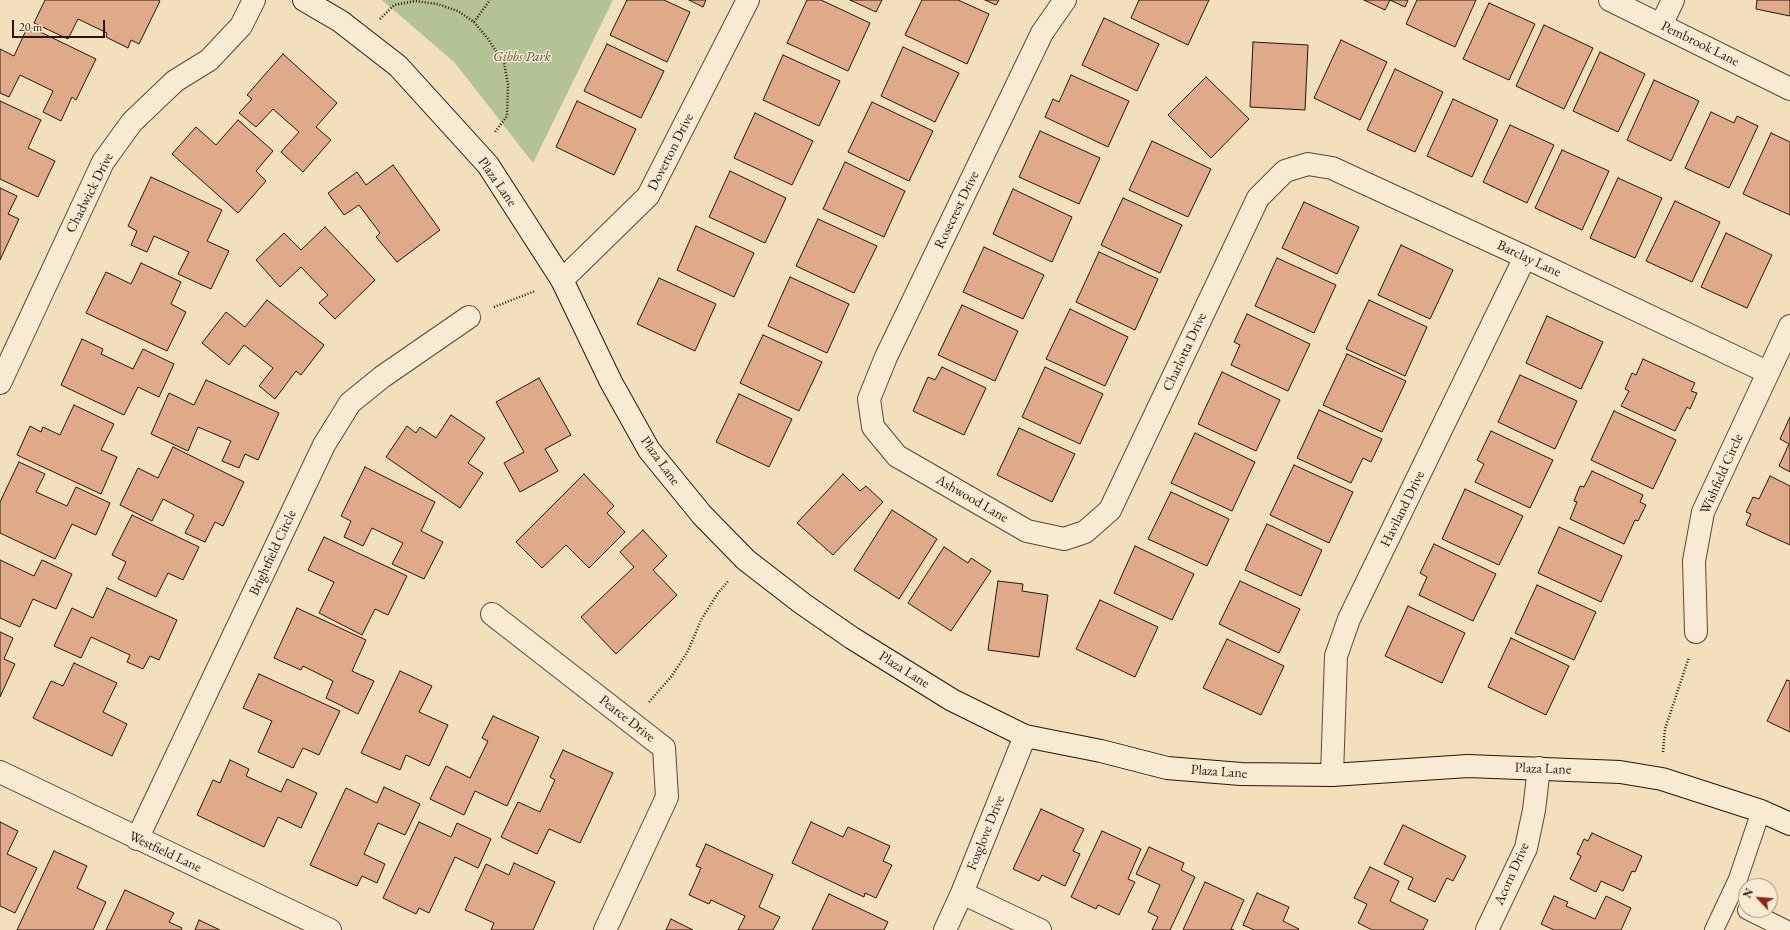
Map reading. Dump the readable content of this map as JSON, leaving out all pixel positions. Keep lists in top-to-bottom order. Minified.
{"streets":{"street":["Pembrook Lane","Doverton Drive","Plaza Lane","Chadwick Drive","Rosecrest Drive","Barclay Lane","Charlotta Drive","Wishfield Circle","Ashwood Lane","Haviland Drive","Brightfield Circle","Pearce Drive","Foxglove Drive","Westfield Lane","Acorn Drive"]},"crossings":[["Doverton Drive","Plaza Lane"],["Plaza Lane","Haviland Drive"],["Plaza Lane","Foxglove Drive"],["Plaza Lane","Acorn Drive"],["Rosecrest Drive","Ashwood Lane"],["Barclay Lane","Charlotta Drive"],["Barclay Lane","Wishfield Circle"],["Barclay Lane","Haviland Drive"],["Charlotta Drive","Ashwood Lane"],["Brightfield Circle","Westfield Lane"]],"parks":["Gibbs Park"],"scale_bar":"20 m","north":"top left"}
